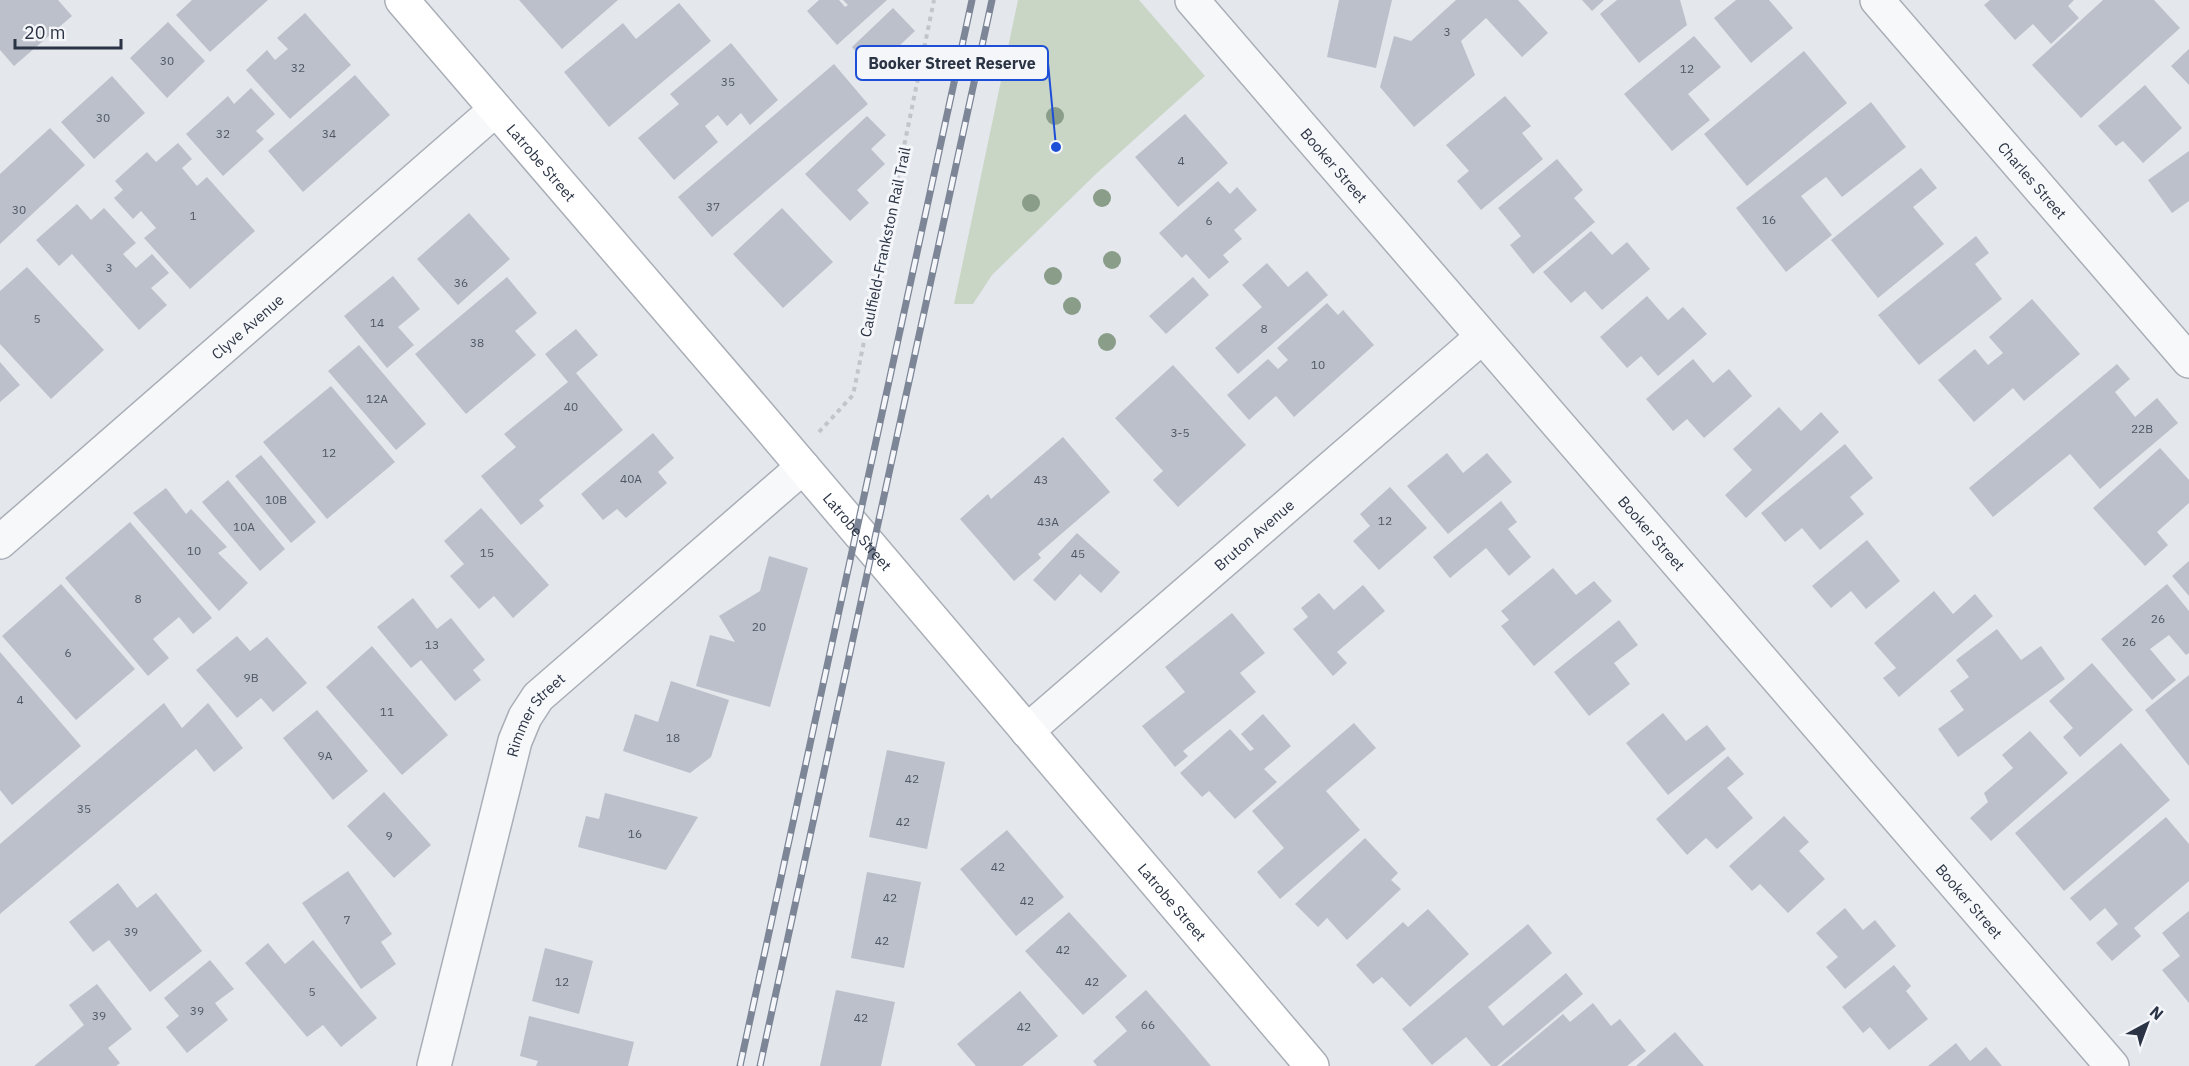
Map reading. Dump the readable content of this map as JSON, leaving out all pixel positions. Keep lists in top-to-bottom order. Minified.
{"streets":{"street":["Latrobe Street","Booker Street","Charles Street","Clyve Avenue","Bruton Avenue","Rimmer Street"],"path":["Caulfield-Frankston Rail Trail"]},"crossings":[["Latrobe Street","Caulfield-Frankston Rail Trail"],["Latrobe Street","Clyve Avenue"],["Latrobe Street","Bruton Avenue"],["Latrobe Street","Rimmer Street"],["Booker Street","Bruton Avenue"],["Caulfield-Frankston Rail Trail","Rimmer Street"]],"places":["Booker Street Reserve"],"house_numbers":["3","30","32","12","35","30","32","34","4","37","30","1","16","6","3","36","5","14","8","38","10","12A","40","22B","3-5","12","40A","43","10B","12","43A","10A","10","15","45","8","26","20","26","13","6","9B","4","11","18","9A","42","35","42","16","9","42","42","42","7","39","42","42","12","42","5","39","39","42","66","42"],"scale_bar":"20 m","north":"top right"}
